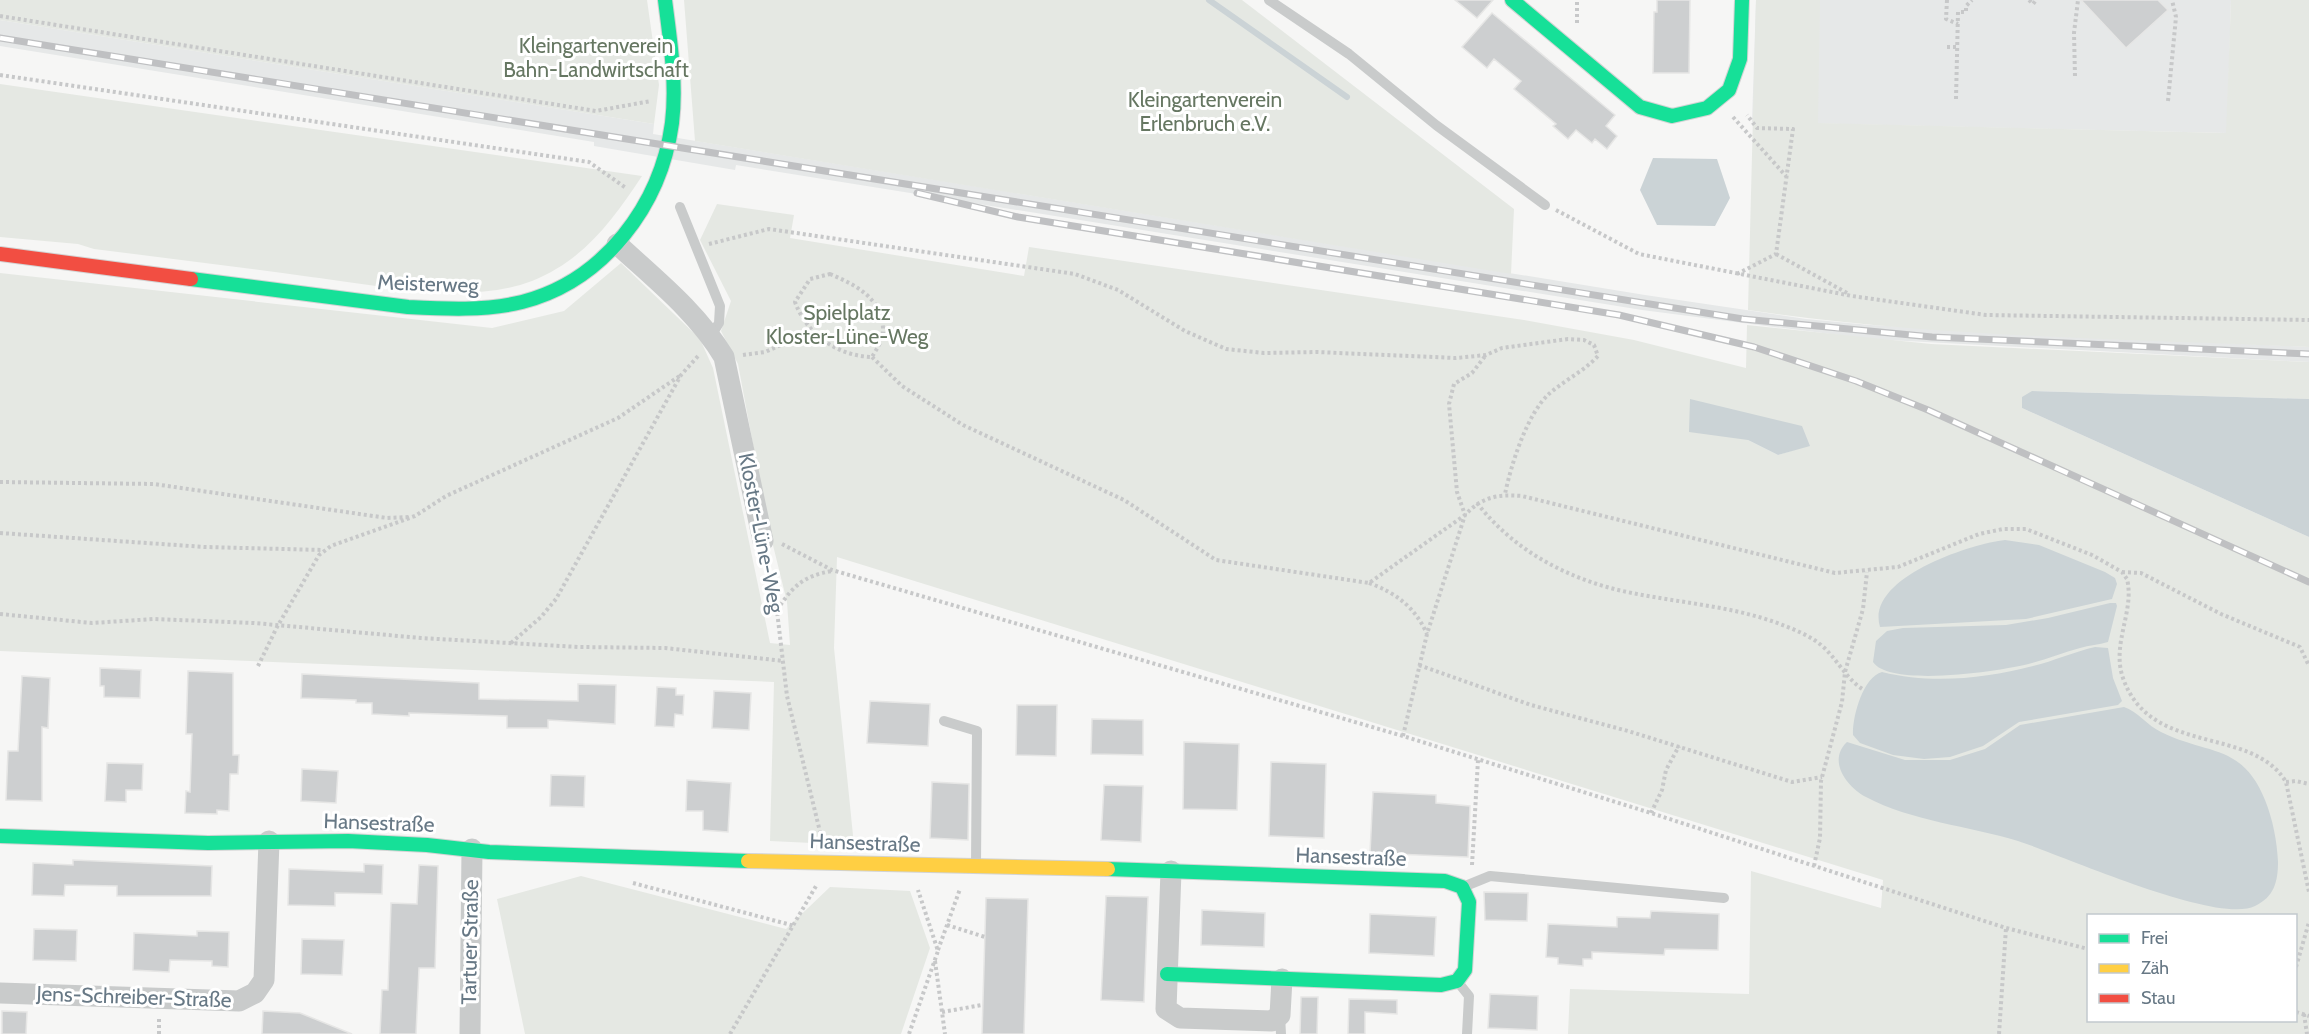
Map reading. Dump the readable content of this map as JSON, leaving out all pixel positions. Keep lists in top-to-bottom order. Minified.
{"streets":{"street":["Meisterweg","Kloster-Lüne-Weg","Hansestraße","Tartuer Straße","Jens-Schreiber-Straße"]},"crossings":[["Meisterweg","Kloster-Lüne-Weg"],["Kloster-Lüne-Weg","Hansestraße"],["Hansestraße","Tartuer Straße"],["Hansestraße","Jens-Schreiber-Straße"]],"parks":["Kleingartenverein Bahn-Landwirtschaft","Kleingartenverein Erlenbruch e.V.","Spielplatz Kloster-Lüne-Weg"],"legend":["Frei","Zäh","Stau"]}
